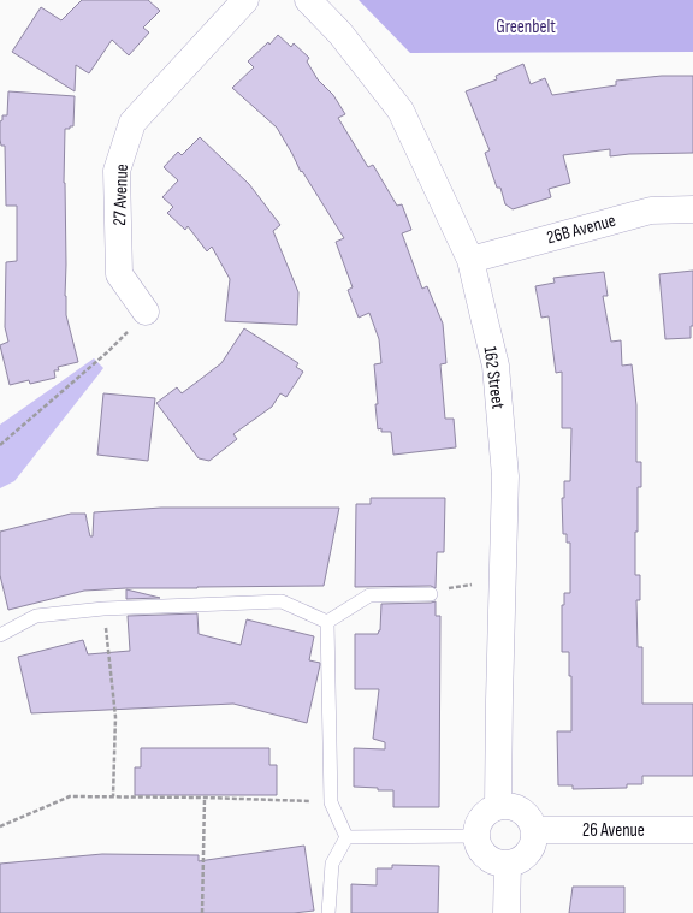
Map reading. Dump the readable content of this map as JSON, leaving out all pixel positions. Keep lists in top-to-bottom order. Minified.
{"streets":{"street":["27 Avenue","26B Avenue","162 Street","26 Avenue"]},"crossings":[["26B Avenue","162 Street"],["162 Street","26 Avenue"]],"parks":["Greenbelt"]}
